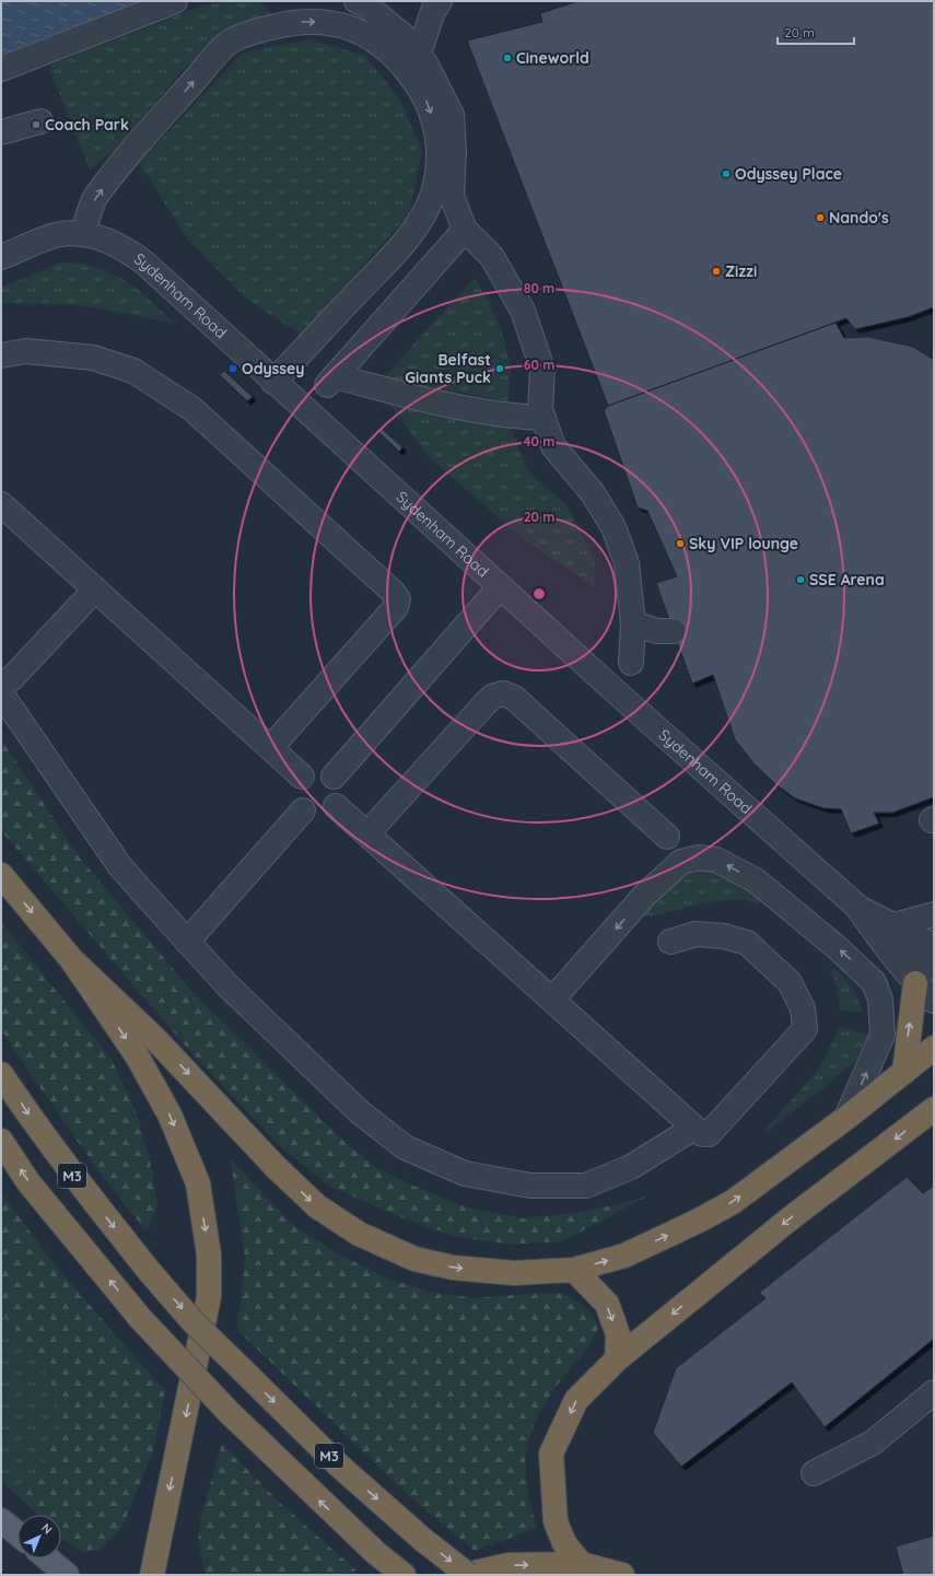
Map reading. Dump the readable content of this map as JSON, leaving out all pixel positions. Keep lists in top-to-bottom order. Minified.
{"streets":{"highway":["M3"],"street":["Sydenham Road"]},"places":{"other":["Cineworld","Coach Park","Odyssey Place","Nando's","Zizzi","Belfast Giants Puck","Sky VIP lounge","SSE Arena"],"transit":["Odyssey"]},"scale_bar":"20 m","north":"top right","rings":["80 m","60 m","40 m","20 m"]}
